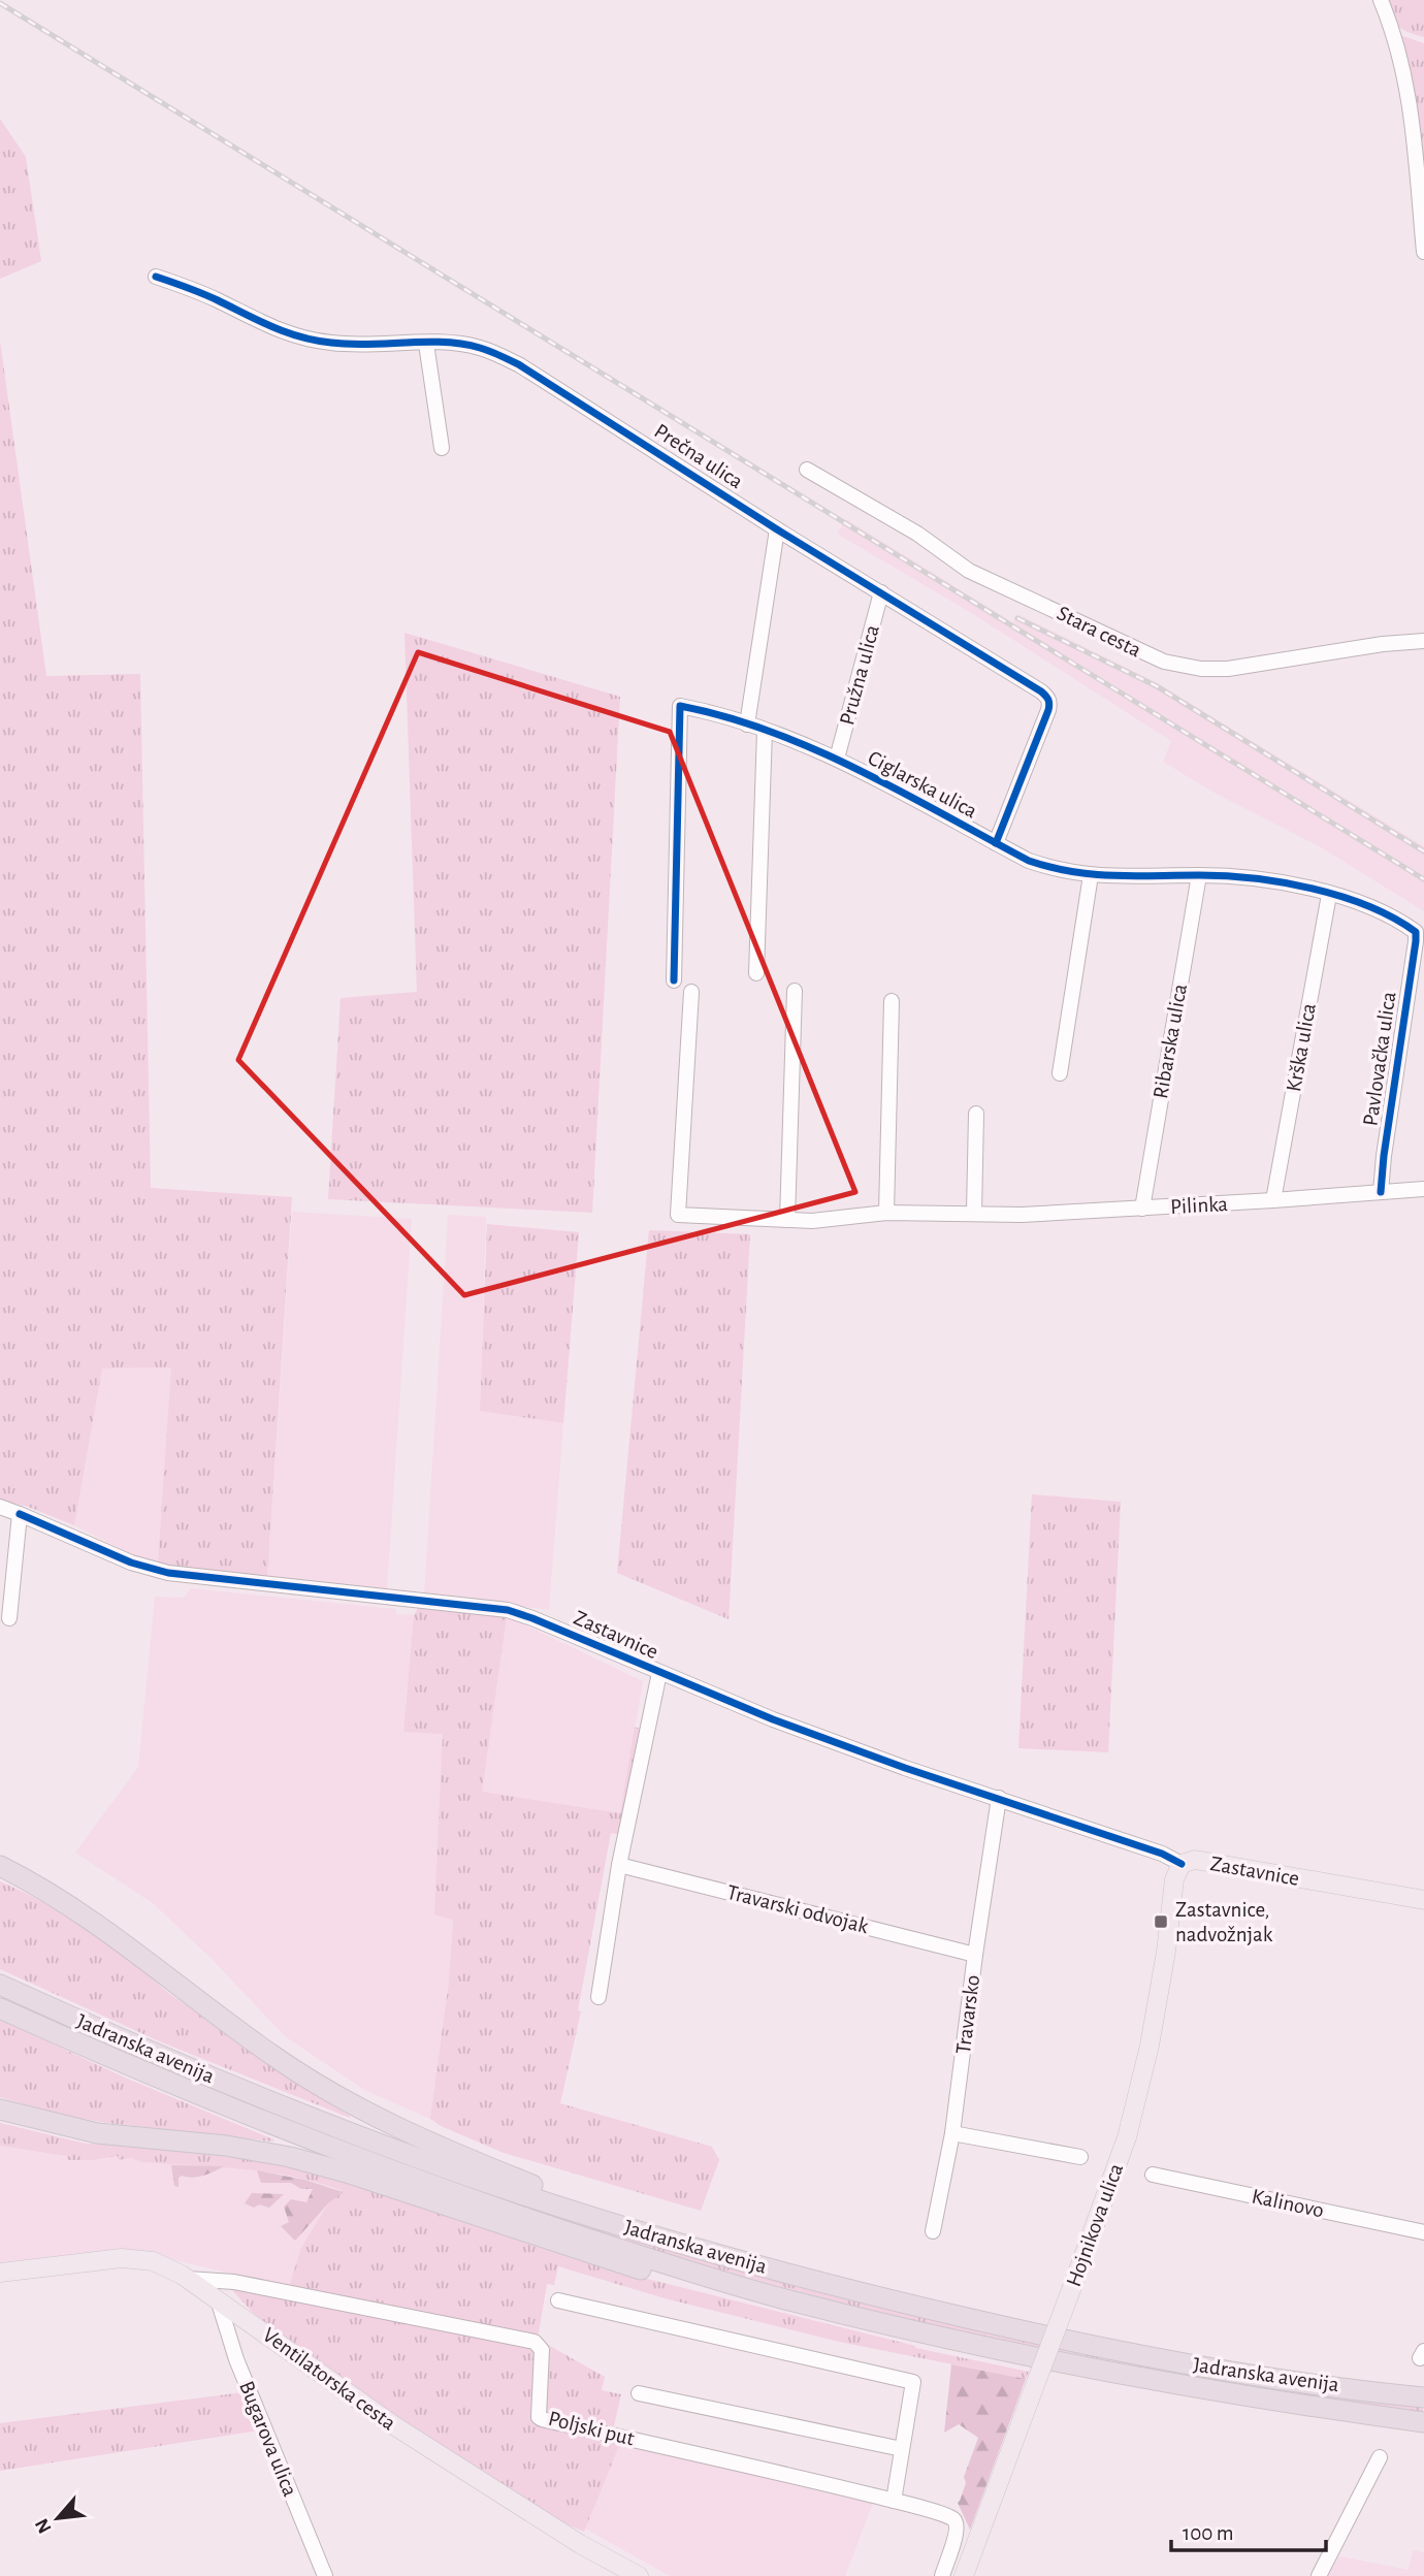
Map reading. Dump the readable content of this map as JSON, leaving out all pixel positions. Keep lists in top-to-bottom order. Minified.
{"streets":{"highway":["Jadranska avenija"],"main road":["Zastavnice","Hojnikova ulica","Ventilatorska cesta"],"street":["Prečna ulica","Stara cesta","Pružna ulica","Ciglarska ulica","Ribarska ulica","Krška ulica","Pavlovačka ulica","Pilinka","Travarski odvojak","Travarsko","Kalinovo","Poljski put","Bugarova ulica"]},"crossings":[["Prečna ulica","Pružna ulica"],["Prečna ulica","Ciglarska ulica"],["Pružna ulica","Ciglarska ulica"],["Ciglarska ulica","Ribarska ulica"],["Ciglarska ulica","Krška ulica"],["Ciglarska ulica","Pavlovačka ulica"],["Ribarska ulica","Pilinka"],["Krška ulica","Pilinka"],["Pavlovačka ulica","Pilinka"],["Zastavnice","Travarsko"],["Zastavnice","Hojnikova ulica"],["Travarski odvojak","Travarsko"],["Ventilatorska cesta","Poljski put"],["Ventilatorska cesta","Bugarova ulica"]],"places":{"transit":["Zastavnice, nadvožnjak"]},"scale_bar":"100 m","north":"bottom left"}
